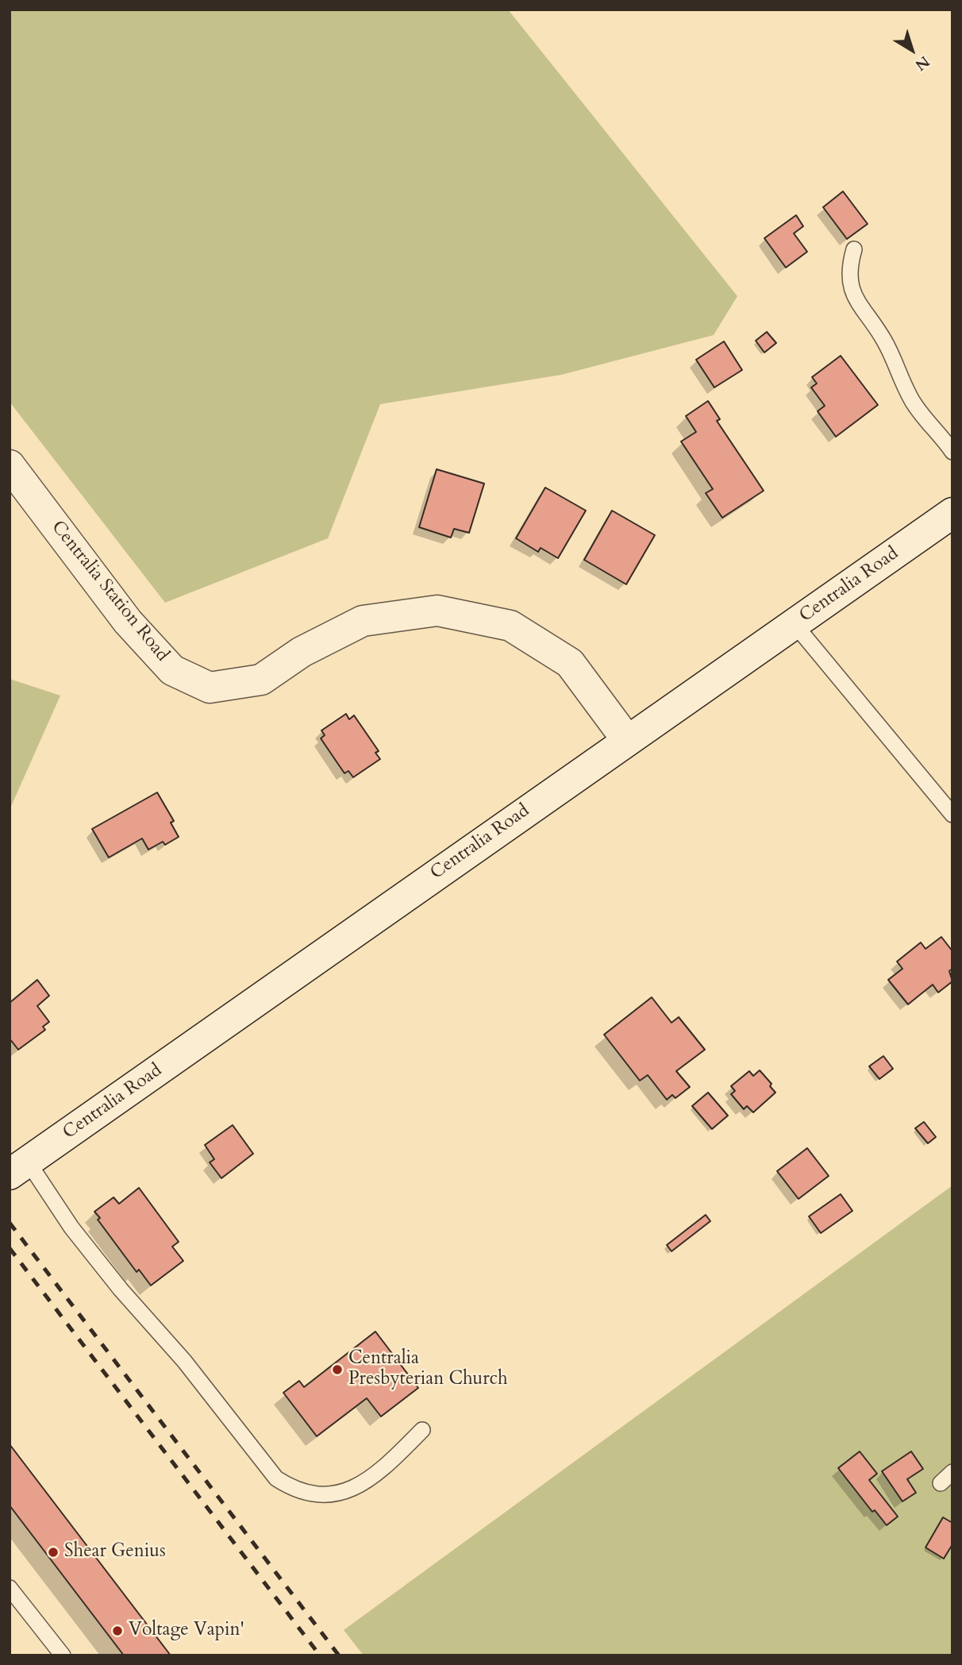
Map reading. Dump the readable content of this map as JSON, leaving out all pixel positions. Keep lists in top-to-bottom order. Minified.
{"streets":{"main road":["Centralia Road","Centralia Station Road"]},"crossings":[["Centralia Road","Centralia Station Road"]],"places":["Centralia Presbyterian Church","Shear Genius","Voltage Vapin'"],"north":"bottom right"}
